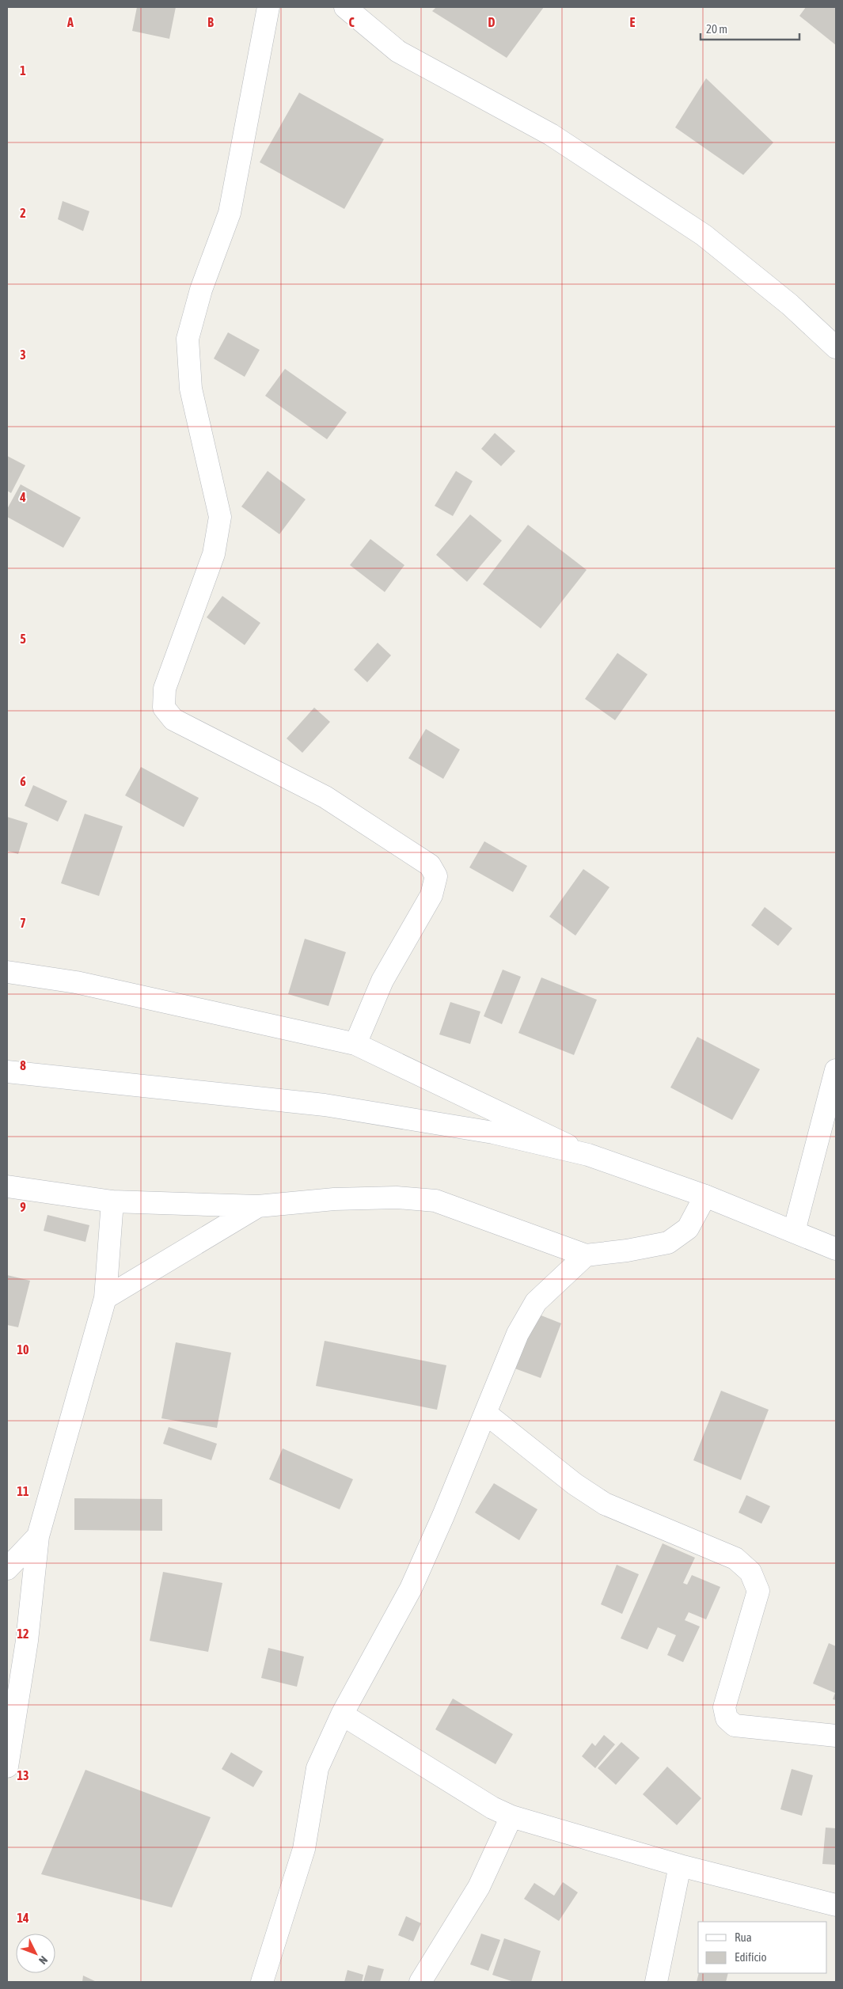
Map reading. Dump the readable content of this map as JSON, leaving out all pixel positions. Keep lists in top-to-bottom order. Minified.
{"legend":["Rua","Edifício"],"scale_bar":"20 m","north":"bottom right","grid":{"columns":["A","B","C","D","E"],"rows":["1","2","3","4","5","6","7","8","9","10","11","12","13","14"]}}
